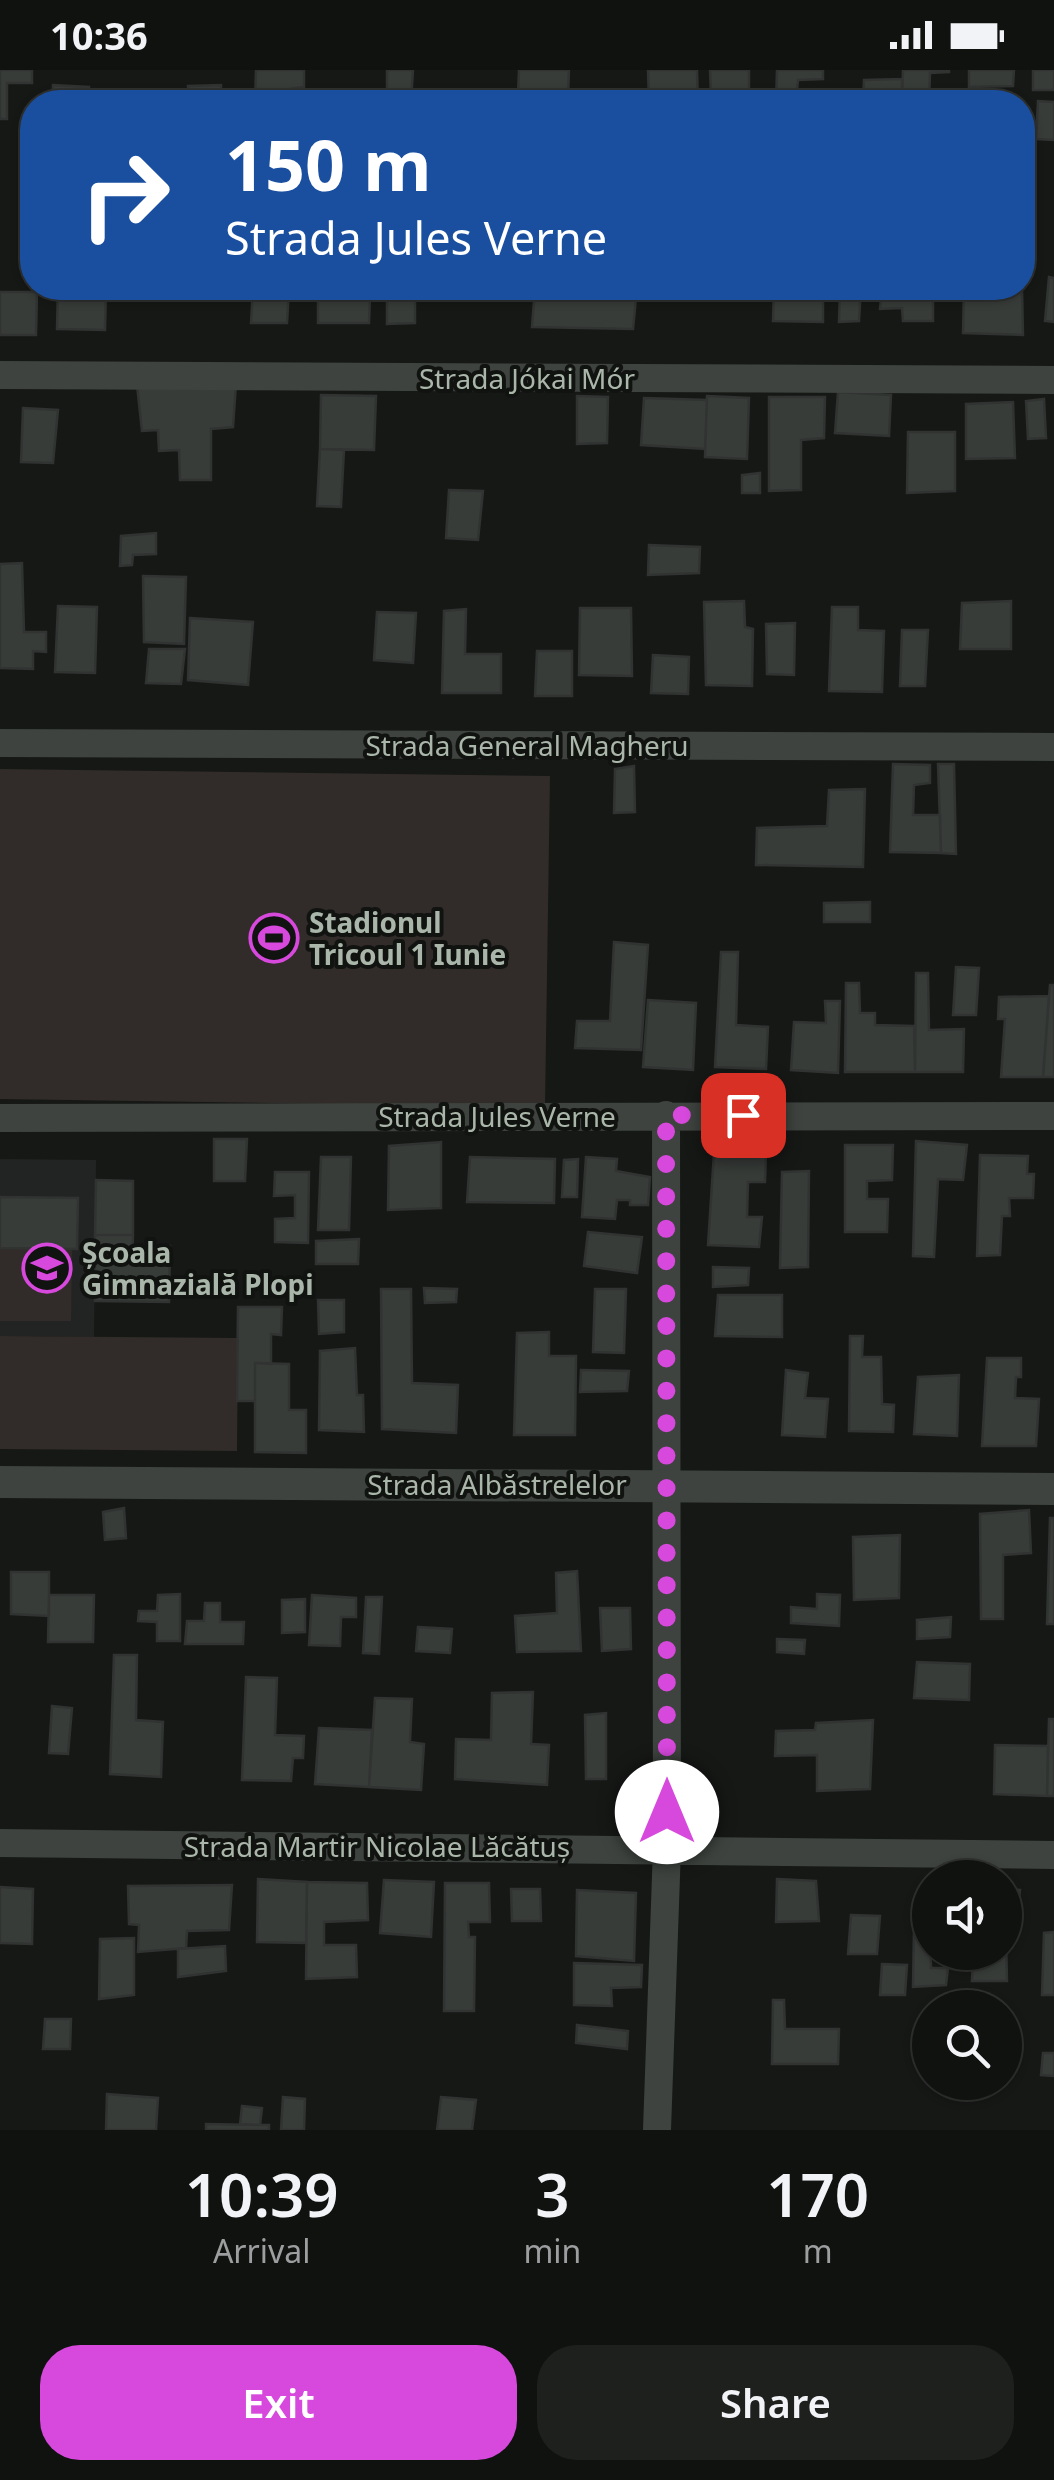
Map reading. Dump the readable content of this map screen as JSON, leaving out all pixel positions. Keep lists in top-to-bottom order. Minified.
{"streets":{"street":["Strada Jókai Mór","Strada General Magheru","Strada Jules Verne","Strada Albăstrelelor","Strada Martir Nicolae Lăcătuș"]},"places":{"sports":["Stadionul Tricoul 1 Iunie"],"school or university":["Școala Gimnazială Plopi"]},"page":{"status":"10:36","turn":["150 m","Strada Jules Verne"],"eta":["10:39","Arrival","3","min","170","m"],"buttons":["Exit","Share"]}}
